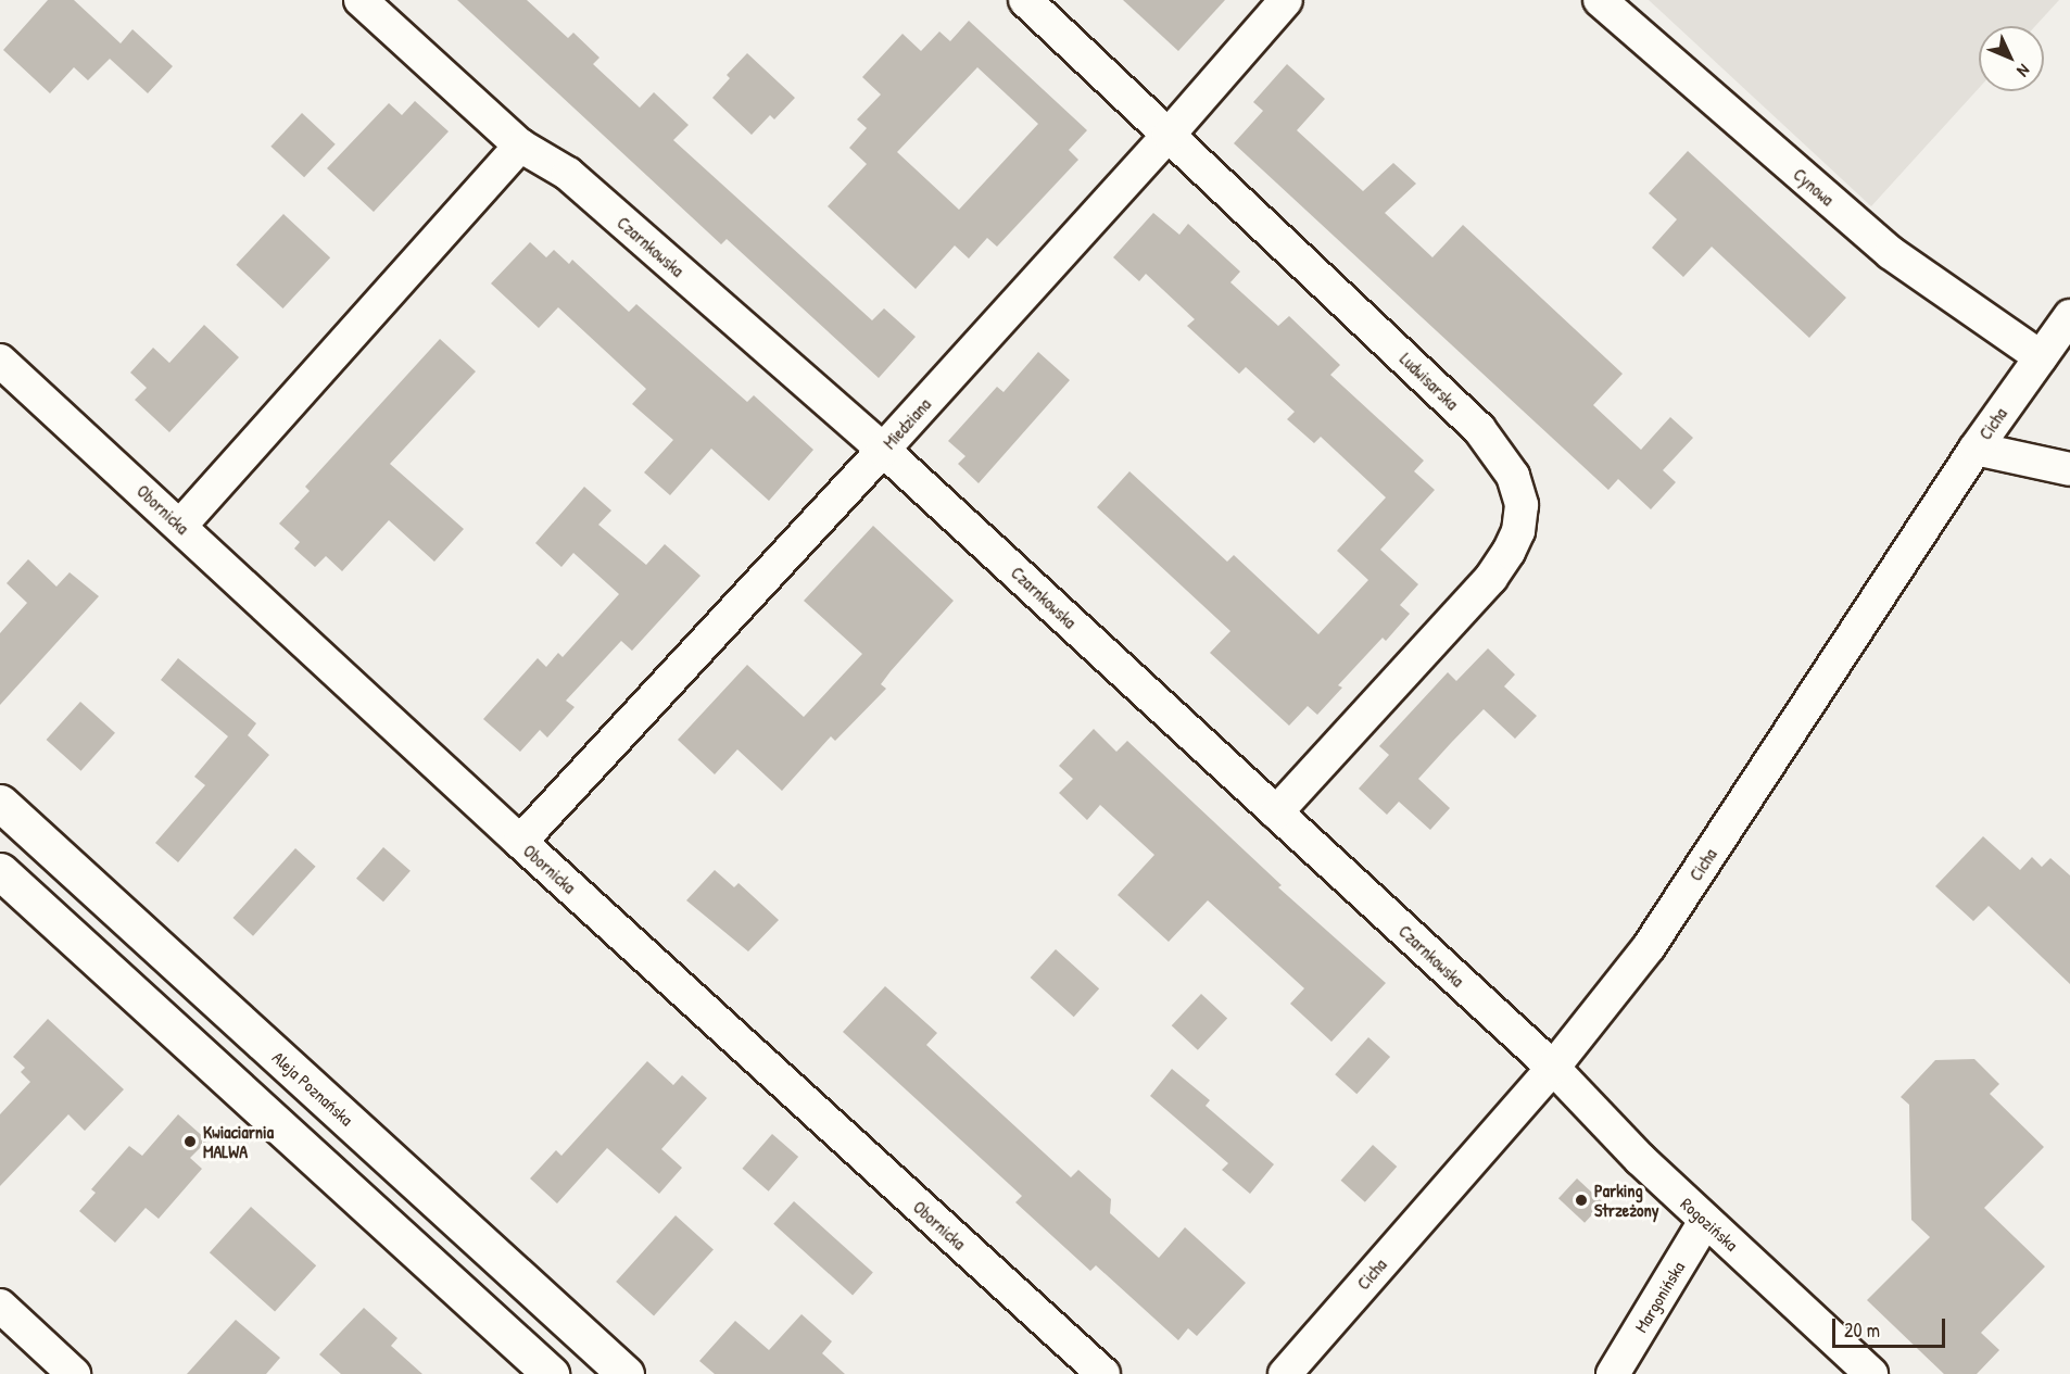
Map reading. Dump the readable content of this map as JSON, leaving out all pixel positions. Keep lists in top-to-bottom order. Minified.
{"streets":{"main road":["Aleja Poznańska"],"street":["Cynowa","Czarnkowska","Ludwisarska","Miedziana","Cicha","Obornicka","Rogozińska","Margonińska"]},"crossings":[["Cynowa","Cicha"],["Czarnkowska","Ludwisarska"],["Czarnkowska","Miedziana"],["Czarnkowska","Cicha"],["Czarnkowska","Rogozińska"],["Ludwisarska","Miedziana"],["Miedziana","Obornicka"],["Cicha","Rogozińska"],["Rogozińska","Margonińska"]],"places":["Kwiaciarnia MALWA","Parking Strzeżony"],"scale_bar":"20 m","north":"bottom right"}
